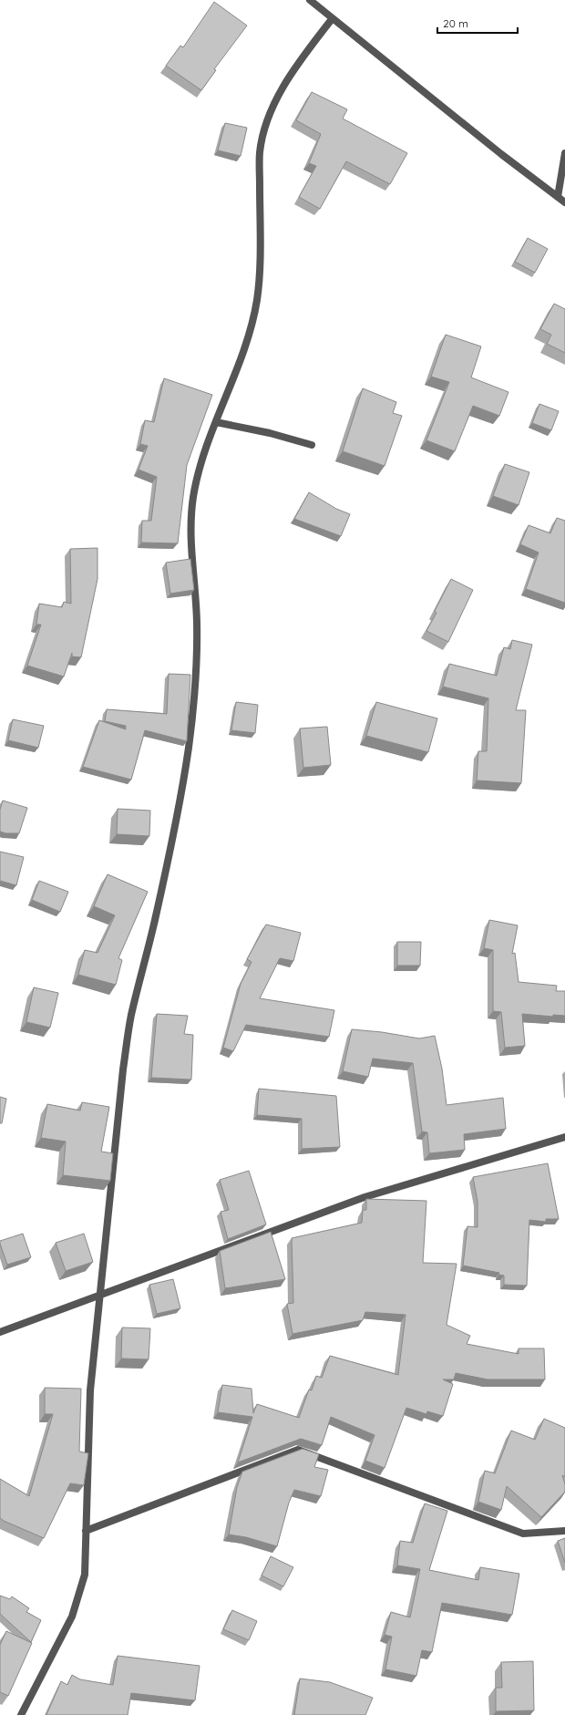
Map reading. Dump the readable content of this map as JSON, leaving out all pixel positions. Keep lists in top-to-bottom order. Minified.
{"scale_bar":"20 m"}
